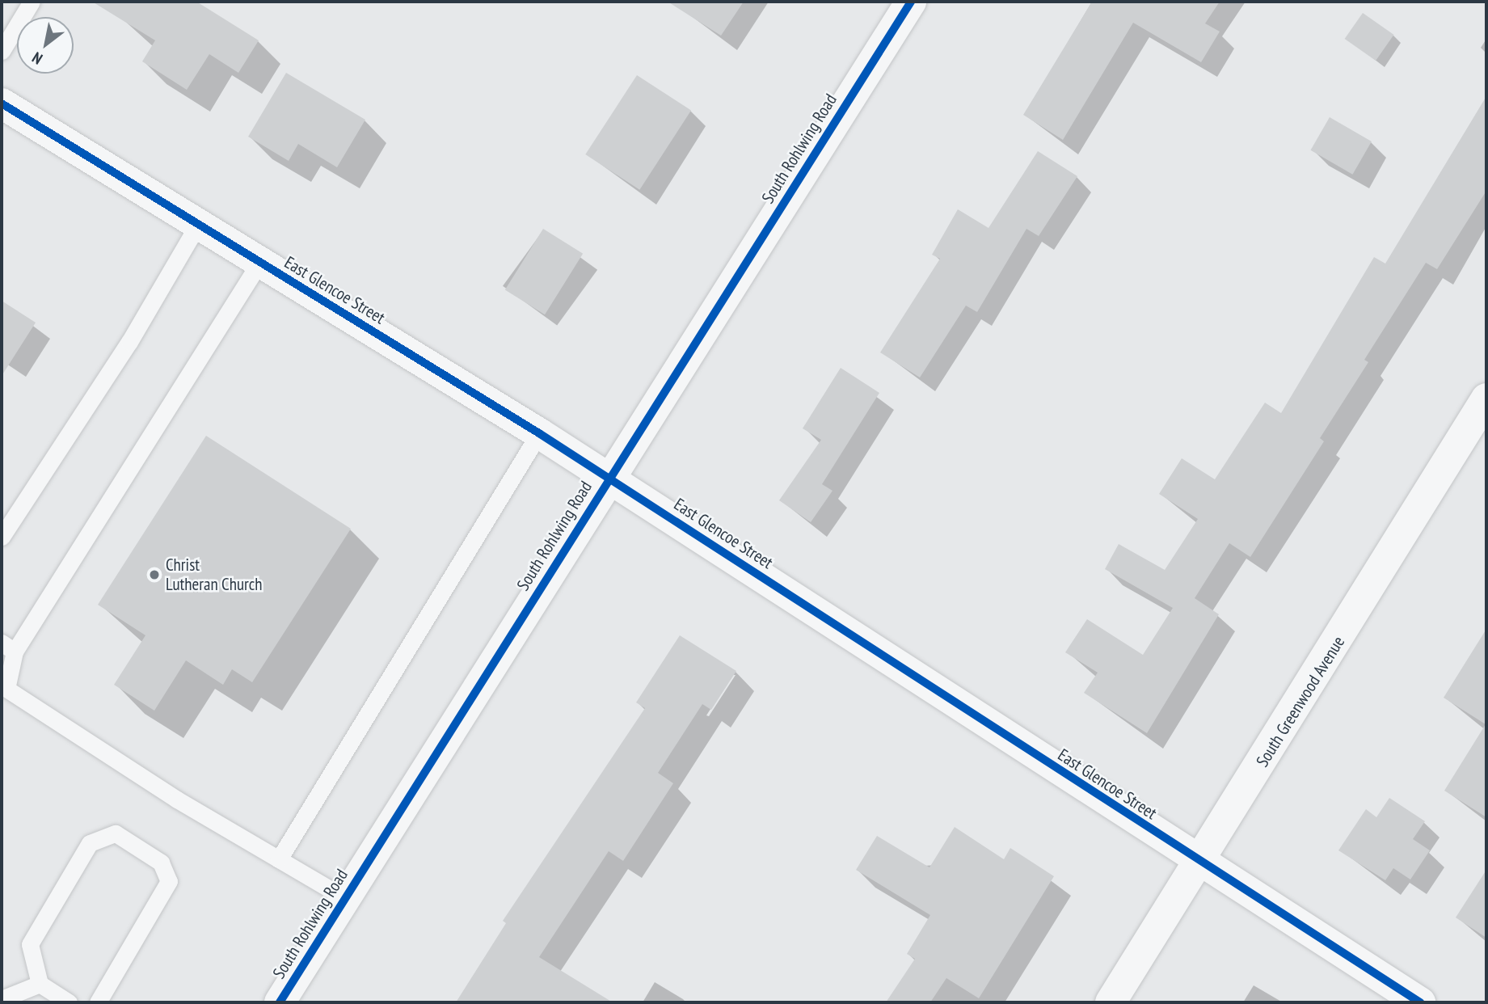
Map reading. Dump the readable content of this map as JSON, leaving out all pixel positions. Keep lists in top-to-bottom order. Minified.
{"streets":{"street":["South Rohlwing Road","East Glencoe Street","South Greenwood Avenue"]},"crossings":[["South Rohlwing Road","East Glencoe Street"],["East Glencoe Street","South Greenwood Avenue"]],"places":["Christ Lutheran Church"],"north":"bottom left"}
